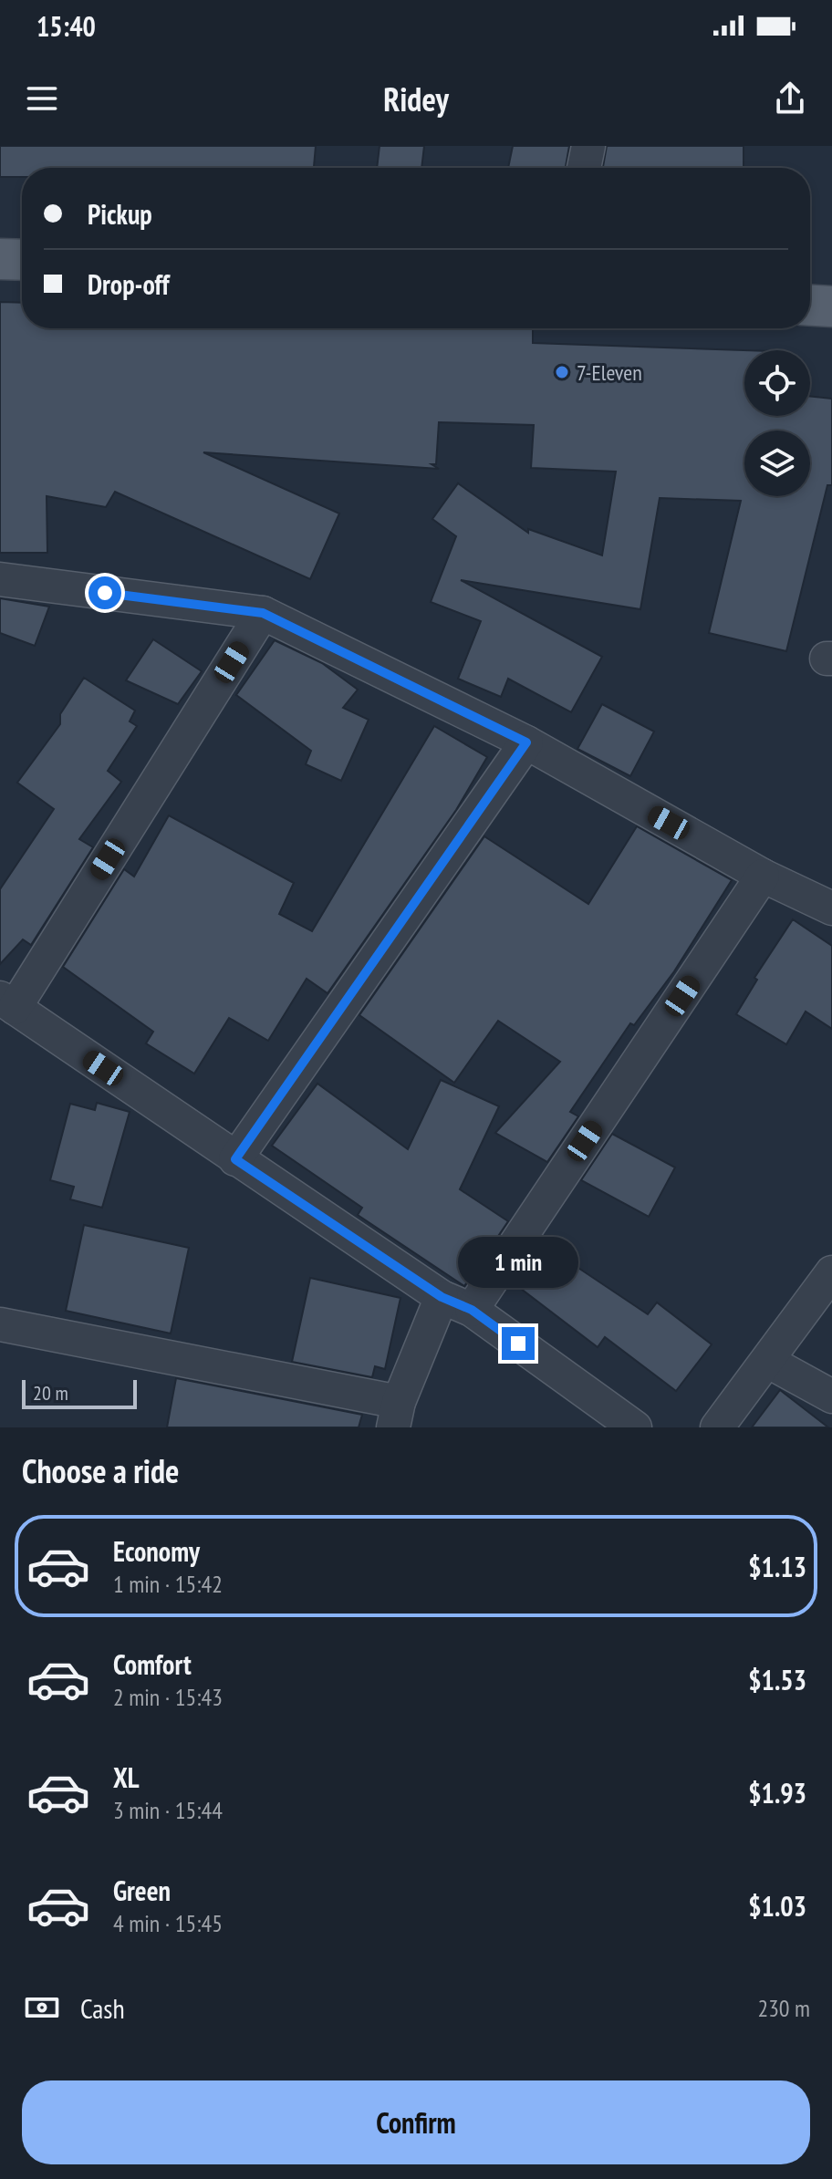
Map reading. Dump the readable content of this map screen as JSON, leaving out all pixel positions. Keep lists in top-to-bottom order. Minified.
{"places":["7-Eleven"],"scale_bar":"20 m","page":{"status":"15:40","header":"Ridey","banner":["Pickup","Drop-off"],"bubble":"1 min","scale":"20 m","heading":"Choose a ride","list":[{"name":"Economy","note":"1 min · 15:42","value":"$1.13"},{"name":"Comfort","note":"2 min · 15:43","value":"$1.53"},{"name":"XL","note":"3 min · 15:44","value":"$1.93"},{"name":"Green","note":"4 min · 15:45","value":"$1.03"}],"pay":["Cash","230 m"],"buttons":"Confirm"}}
